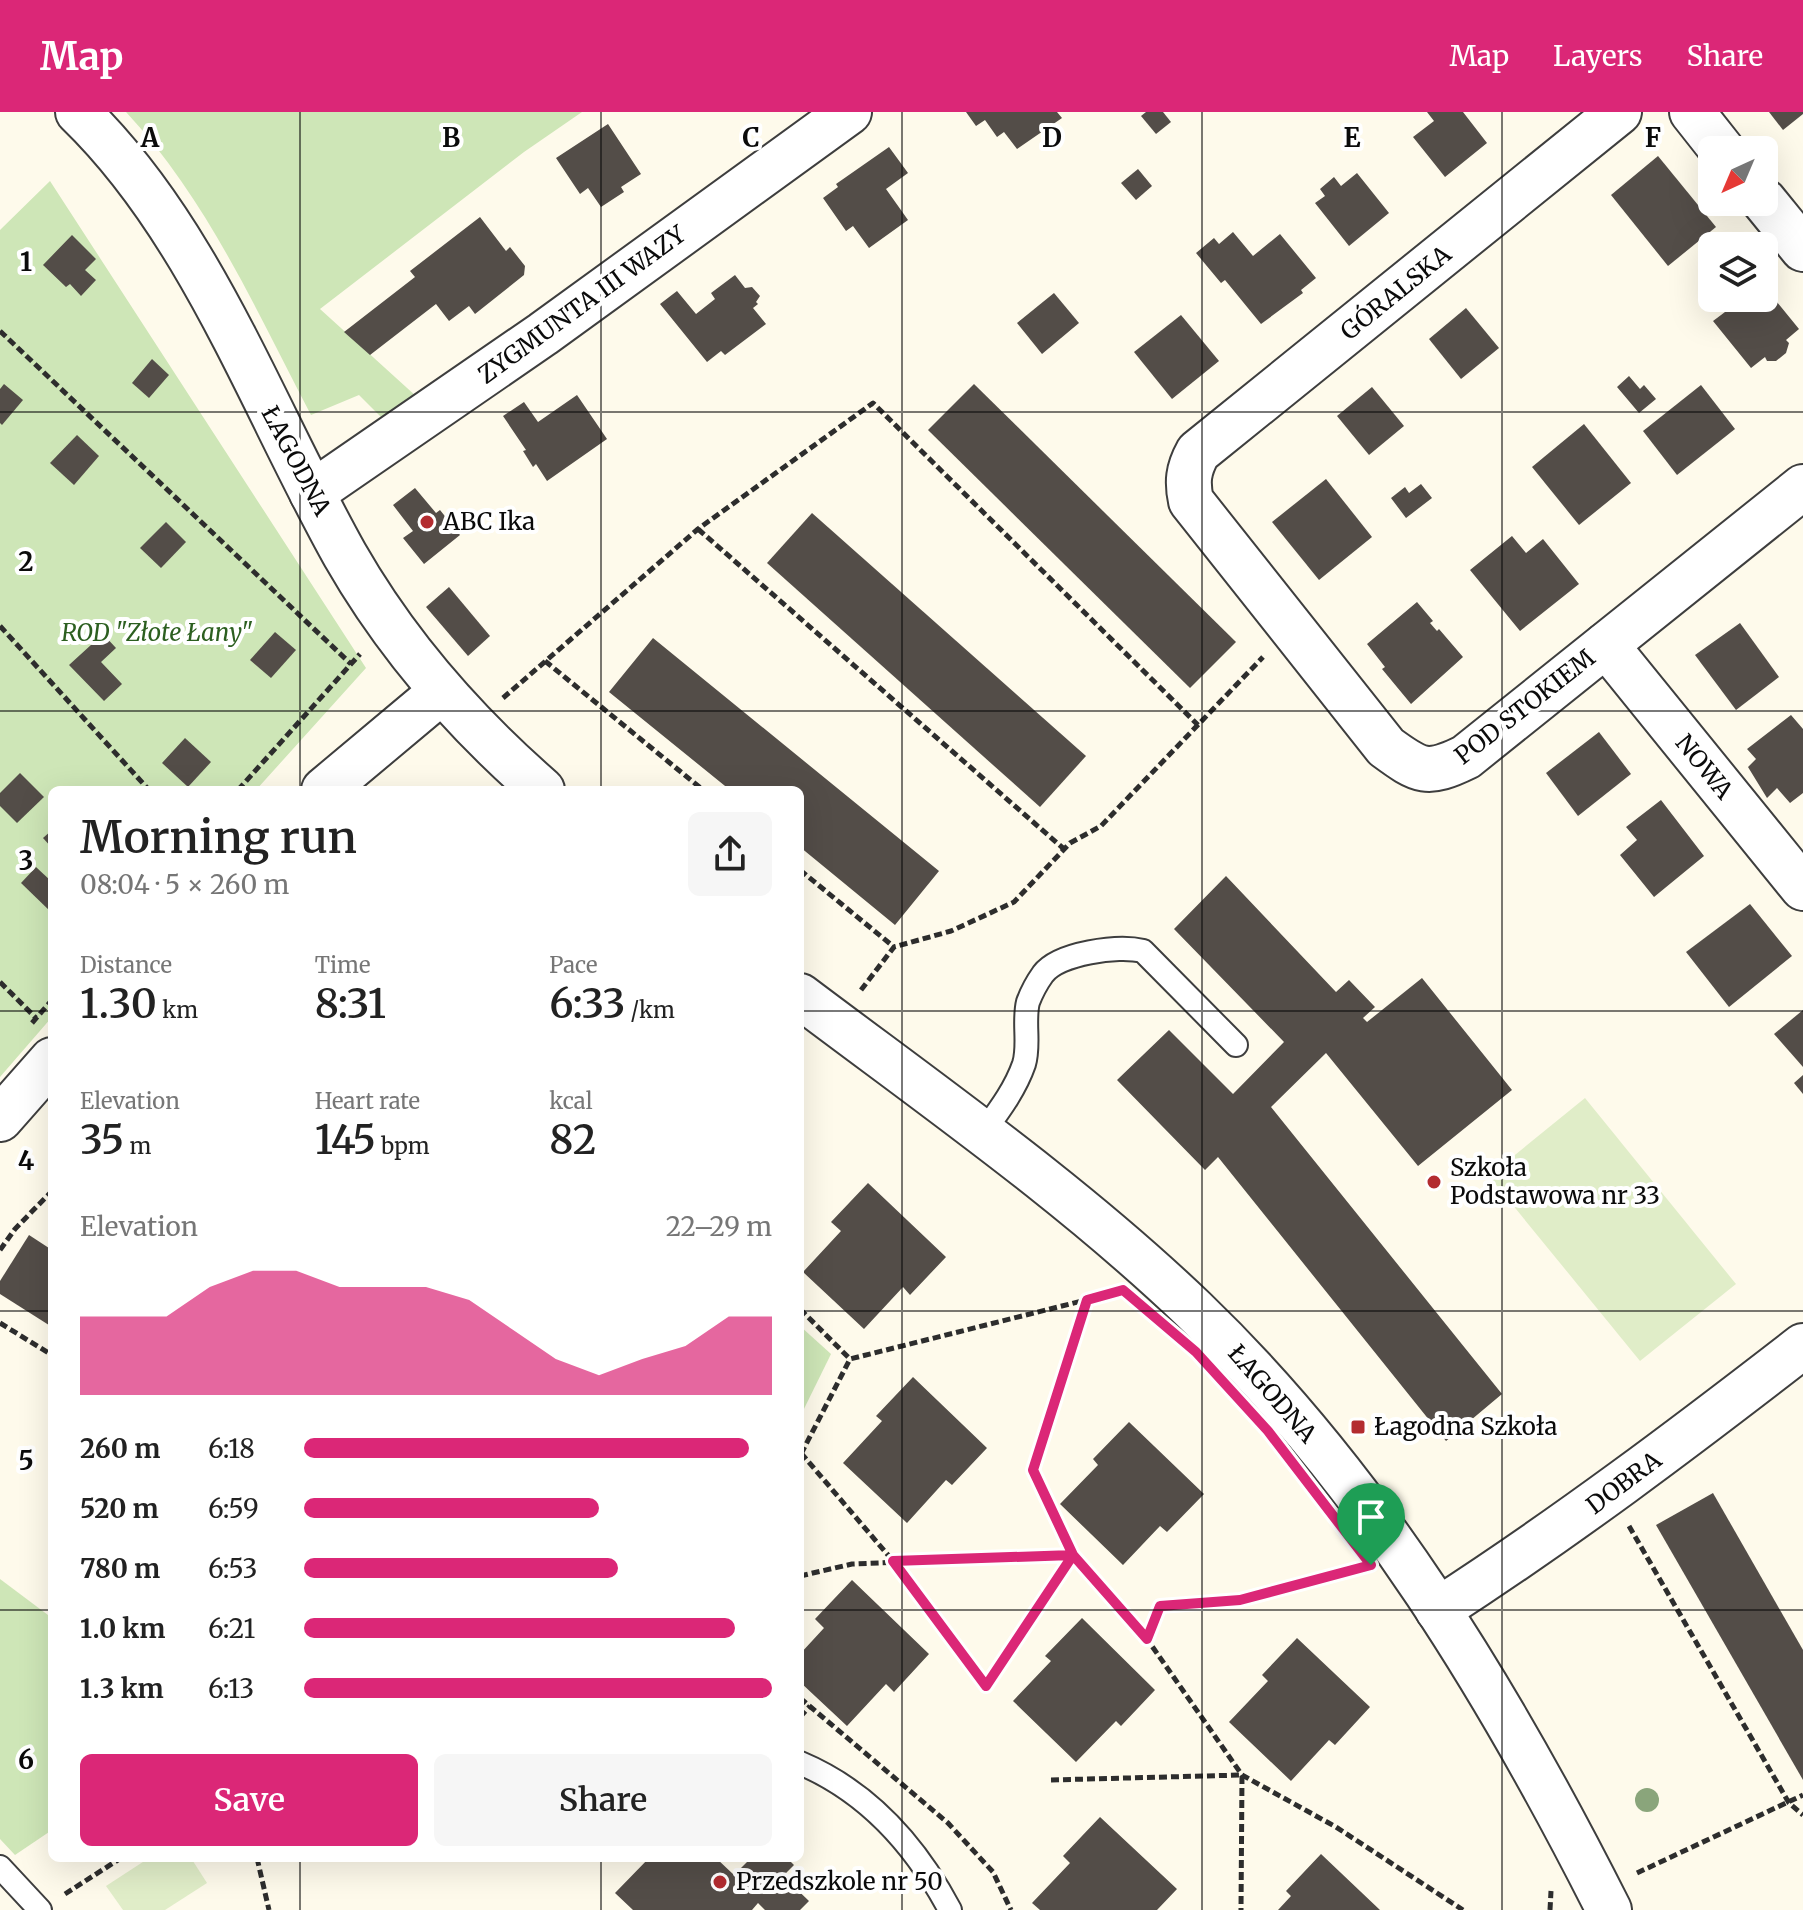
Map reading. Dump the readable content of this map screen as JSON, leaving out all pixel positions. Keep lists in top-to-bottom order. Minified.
{"streets":{"street":["GÓRALSKA","ZYGMUNTA III WAZY","ŁAGODNA","POD STOKIEM","NOWA","DOBRA"]},"crossings":[["GÓRALSKA","POD STOKIEM"],["ZYGMUNTA III WAZY","ŁAGODNA"],["ŁAGODNA","DOBRA"],["POD STOKIEM","NOWA"]],"parks":["ROD \"Złote Łany\""],"places":{"other":["ABC Ika","Szkoła Podstawowa nr 33","Przedszkole nr 50"],"transit":["Łagodna Szkoła"]},"north":"bottom left","page":{"header":"Map","nav":["Map","Layers","Share"],"heading":["Morning run","08:04 · 5 × 260 m"],"stats":[["Distance","1.30 km"],["Time","8:31"],["Pace","6:33 /km"],["Elevation","35 m"],["Heart rate","145 bpm"],["kcal","82"]],"chart":["Elevation","22–29 m"],"list":[{"name":"260 m","note":"6:18"},{"name":"520 m","note":"6:59"},{"name":"780 m","note":"6:53"},{"name":"1.0 km","note":"6:21"},{"name":"1.3 km","note":"6:13"}],"buttons":["Save","Share"]},"grid":{"columns":["A","B","C","D","E","F"],"rows":["1","2","3","4","5","6"]}}
